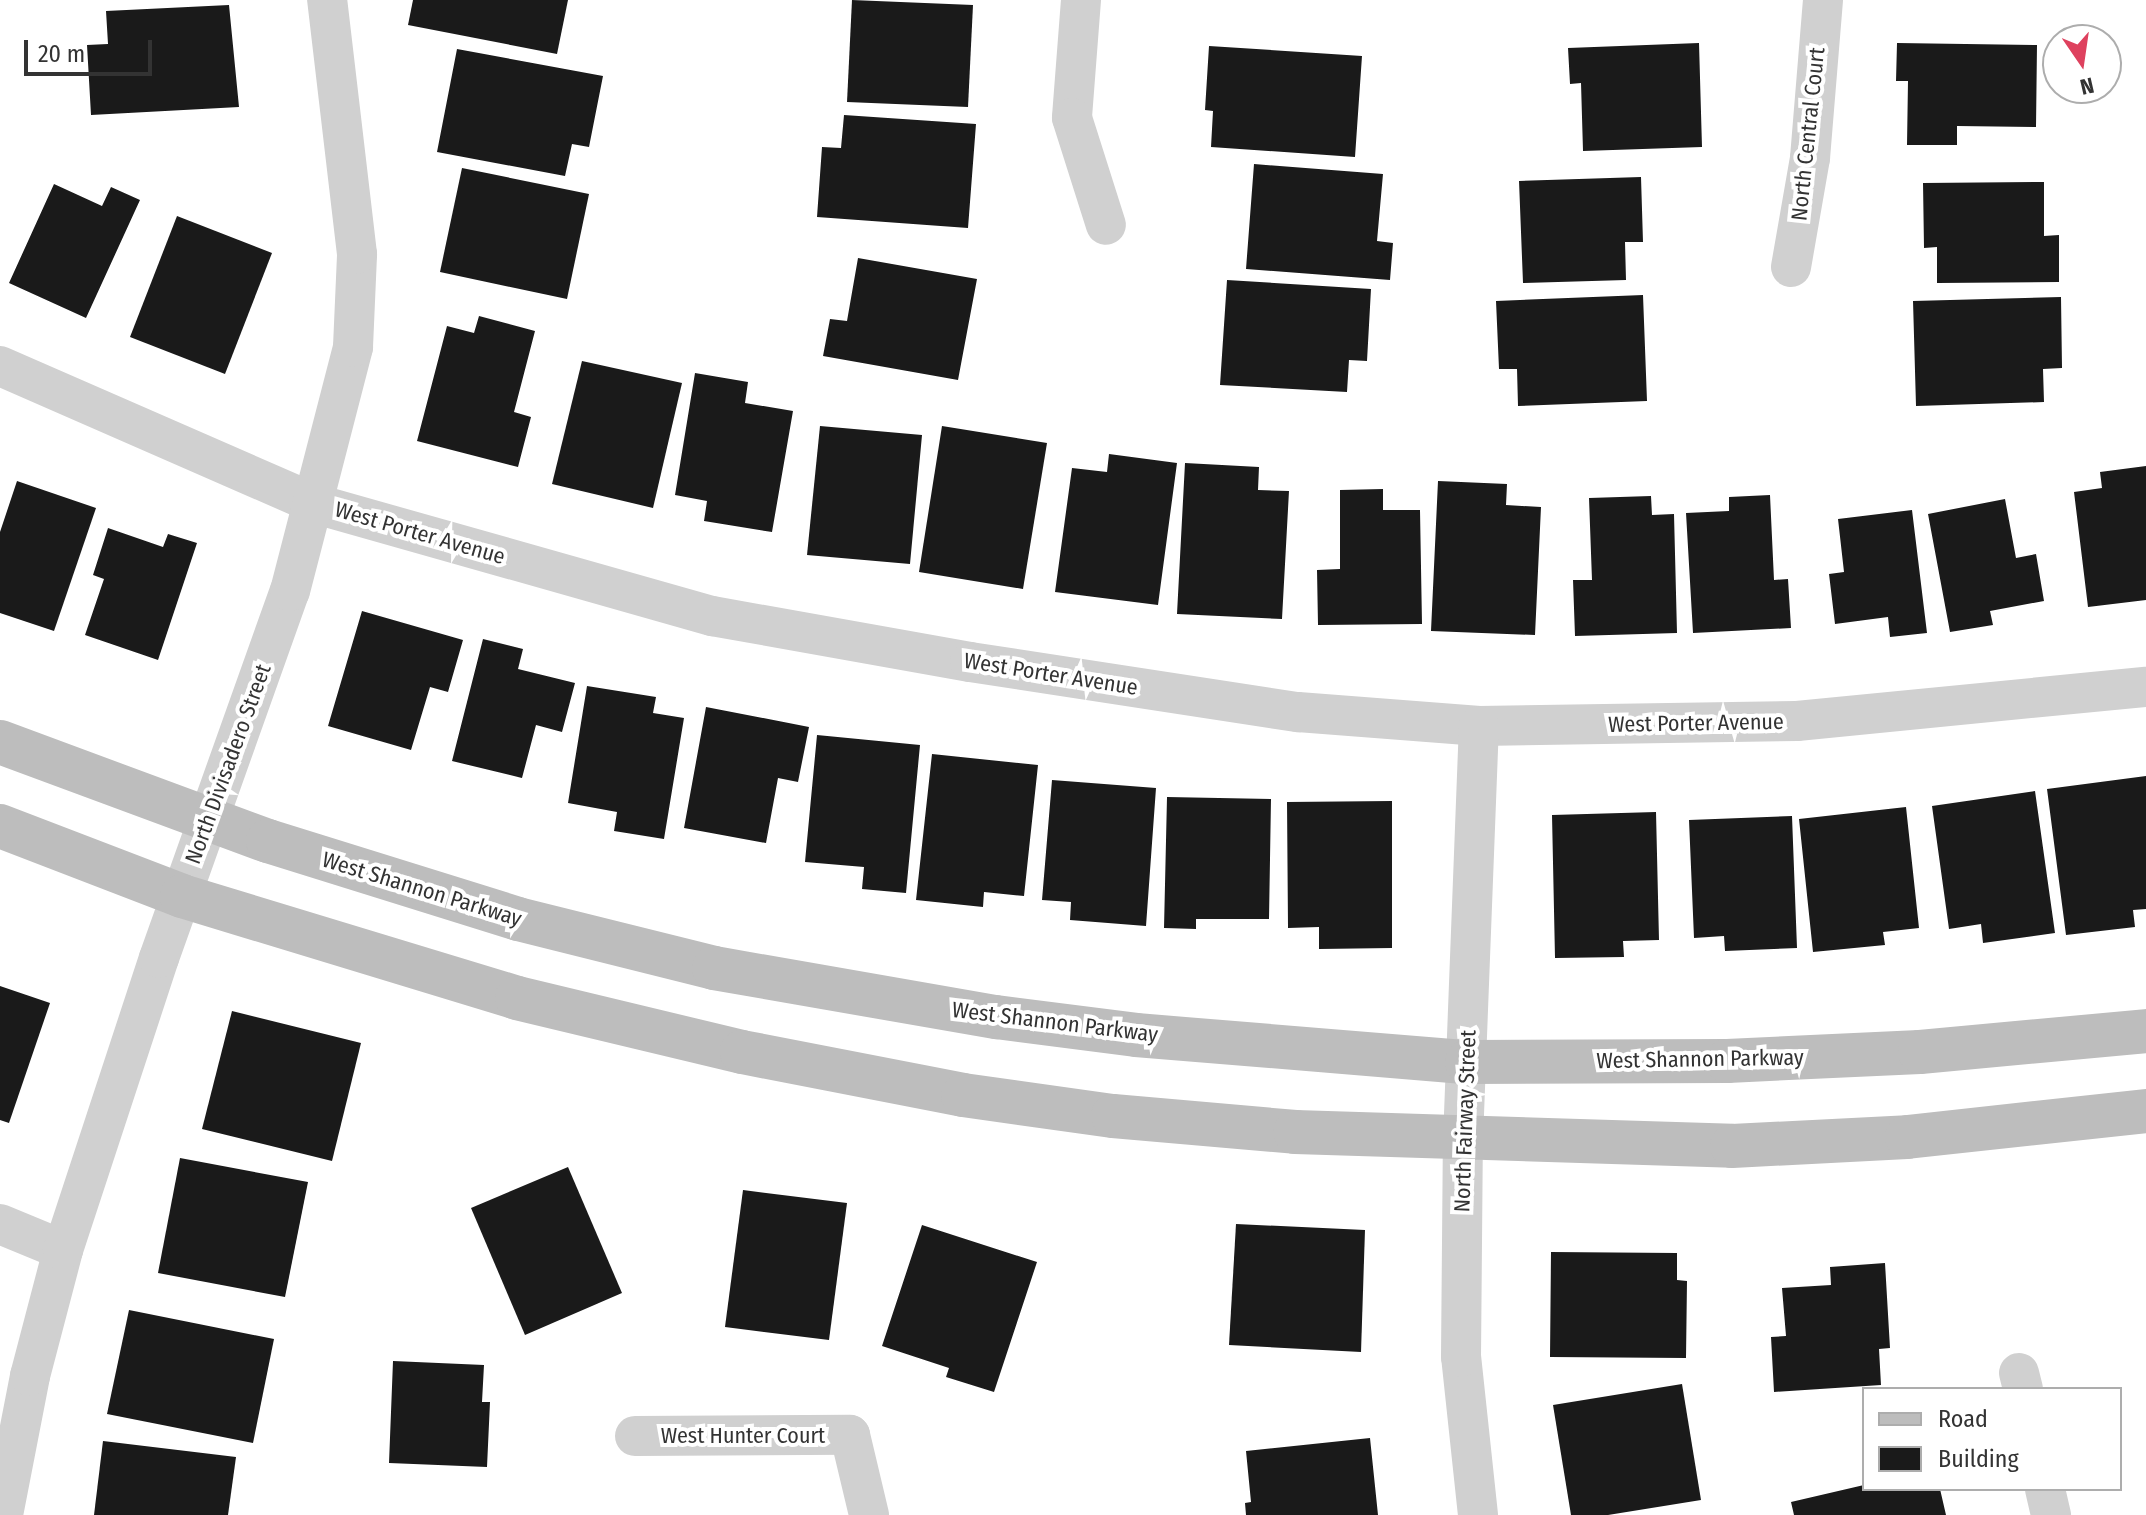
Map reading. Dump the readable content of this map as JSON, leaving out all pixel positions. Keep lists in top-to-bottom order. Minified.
{"streets":{"street":["North Central Court","West Porter Avenue","North Divisadero Street","West Shannon Parkway","North Fairway Street","West Hunter Court"]},"crossings":[["West Porter Avenue","North Divisadero Street"],["West Porter Avenue","North Fairway Street"],["North Divisadero Street","West Shannon Parkway"],["West Shannon Parkway","North Fairway Street"]],"legend":["Road","Building"],"scale_bar":"20 m","north":"bottom"}
